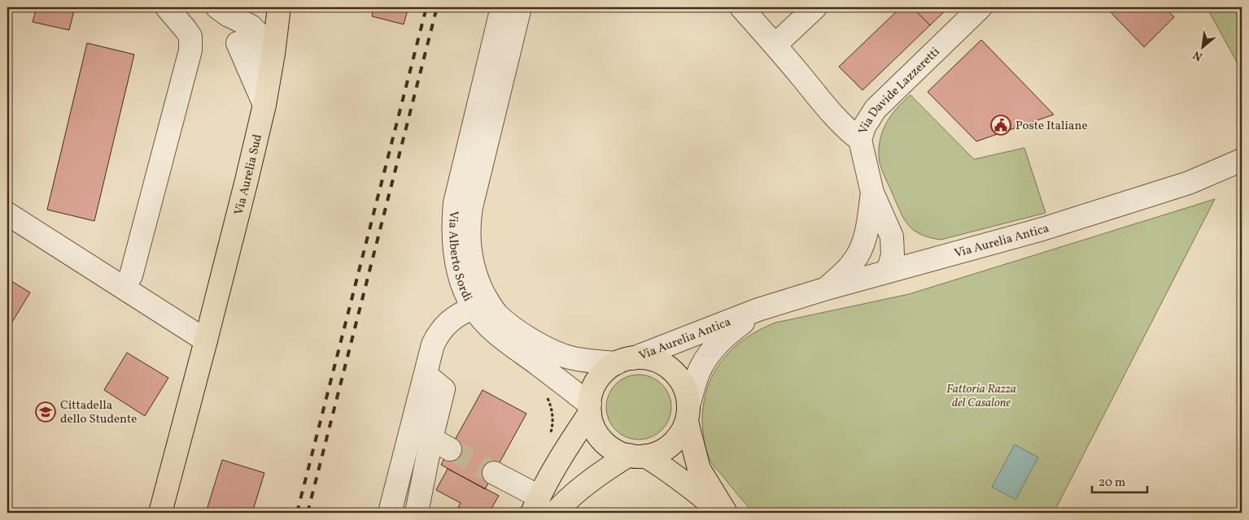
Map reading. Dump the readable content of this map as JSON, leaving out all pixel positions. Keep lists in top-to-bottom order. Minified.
{"streets":{"main road":["Via Aurelia Sud","Via Aurelia Antica"],"street":["Via Davide Lazzeretti","Via Alberto Sordi"]},"crossings":[["Via Aurelia Antica","Via Alberto Sordi"]],"parks":["Fattoria Razza del Casalone"],"places":{"public building":["Poste Italiane"],"school or university":["Cittadella dello Studente"]},"scale_bar":"20 m","north":"bottom left"}
